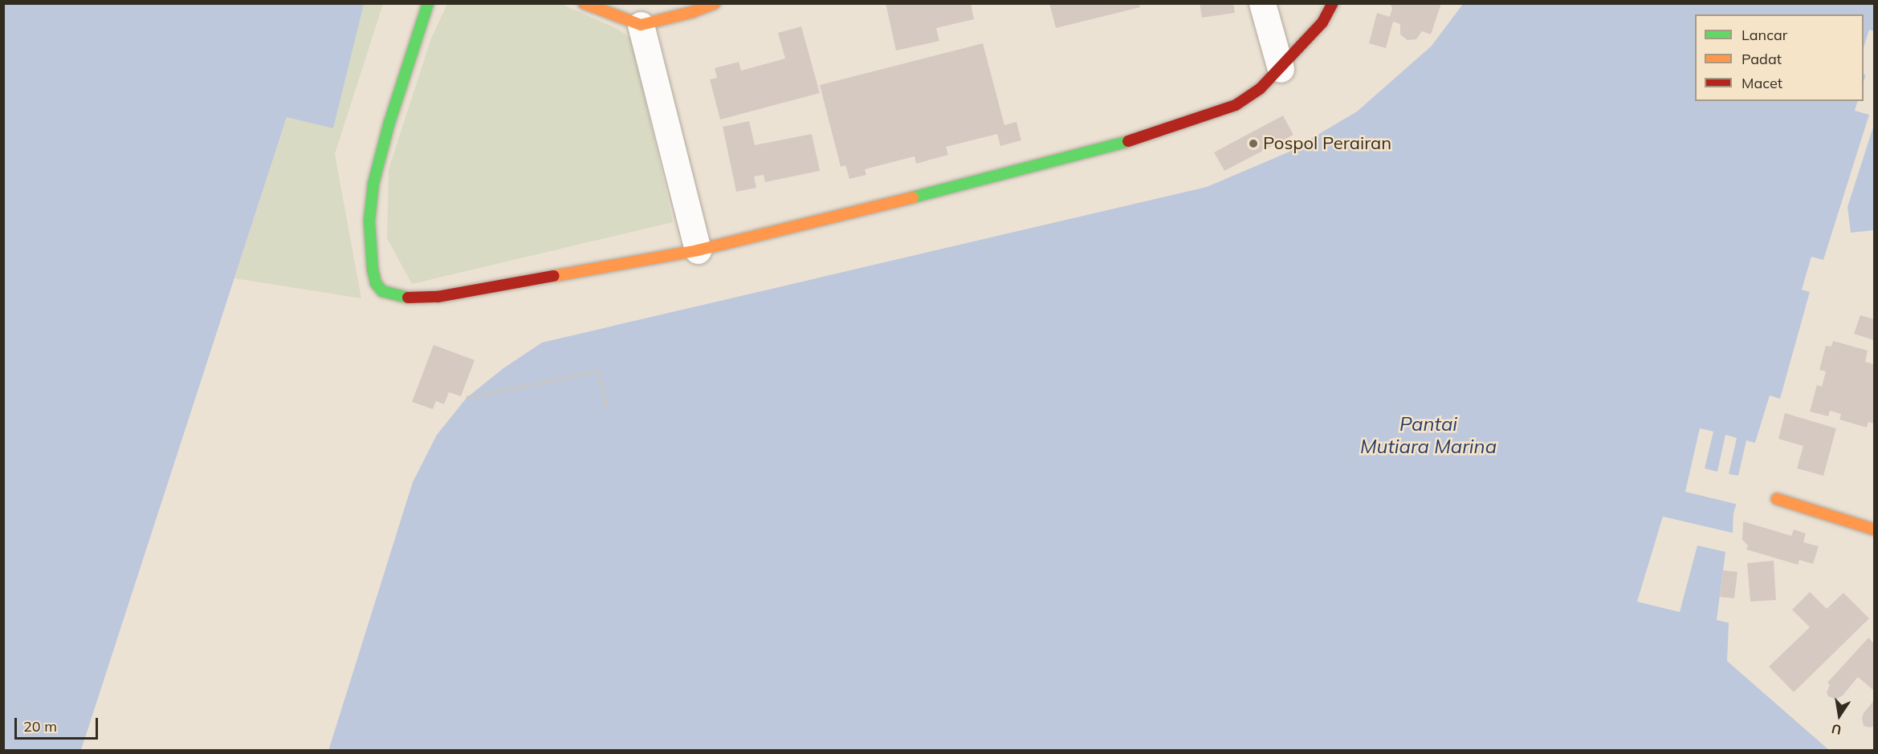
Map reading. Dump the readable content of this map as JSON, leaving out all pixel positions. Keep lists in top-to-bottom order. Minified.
{"water":["Pantai Mutiara Marina"],"places":["Pospol Perairan"],"legend":["Lancar","Padat","Macet"],"scale_bar":"20 m","north":"bottom"}
